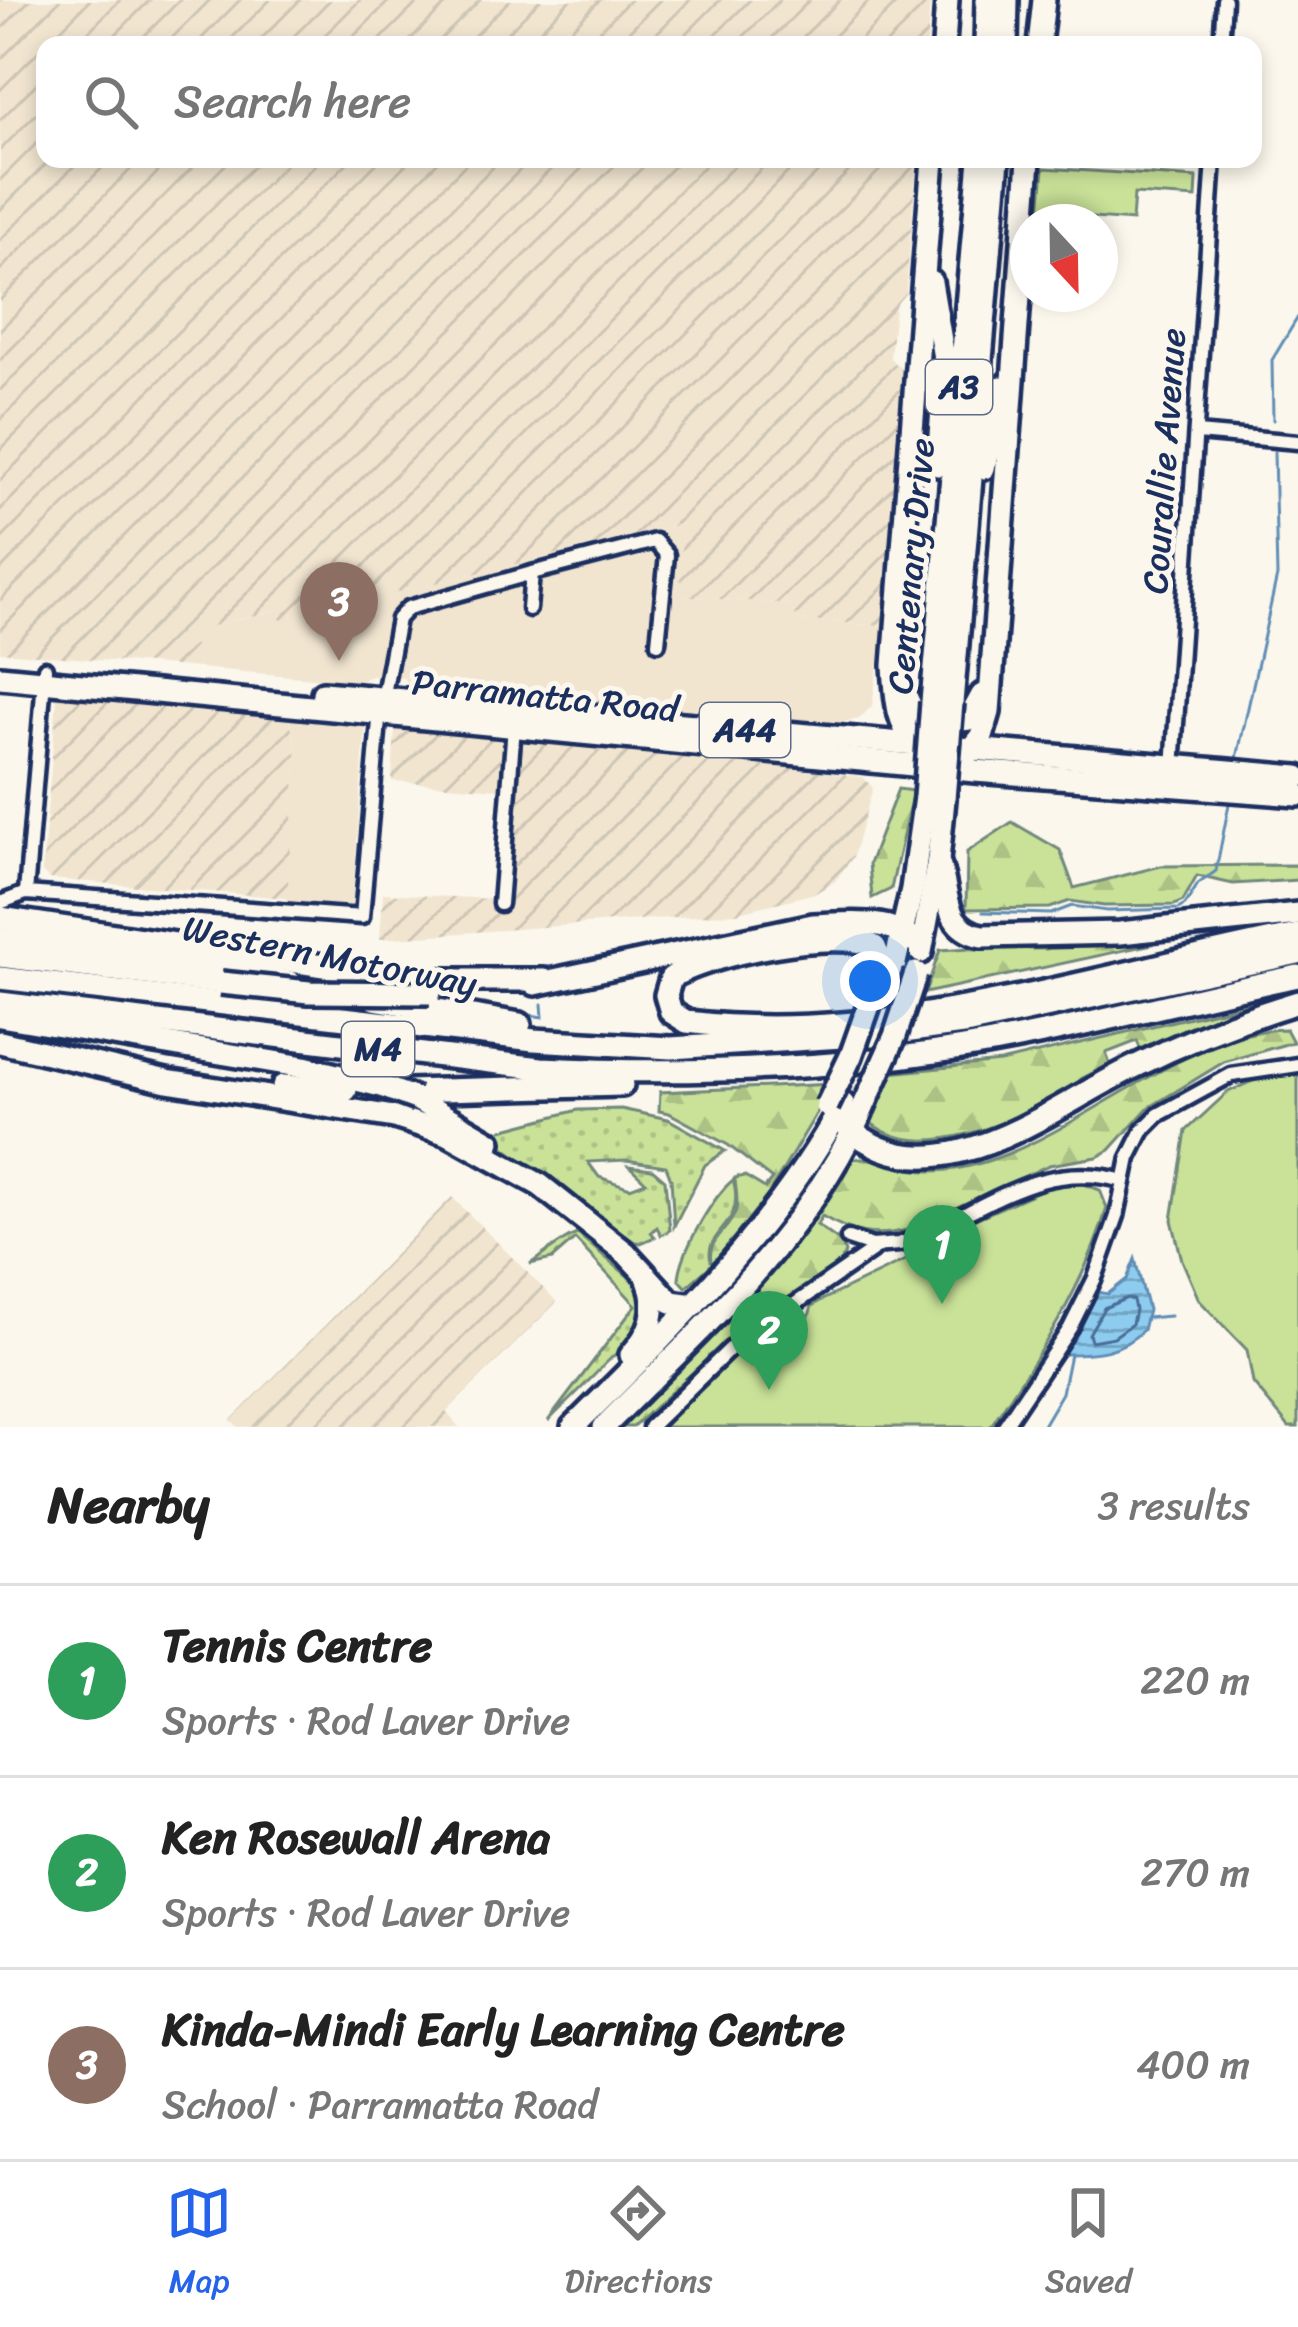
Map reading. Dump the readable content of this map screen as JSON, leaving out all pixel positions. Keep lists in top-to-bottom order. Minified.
{"streets":{"highway":["A3","Centenary Drive","Parramatta Road","A44","Western Motorway","M4"],"street":["Courallie Avenue"]},"crossings":[["A3","Centenary Drive"],["Courallie Avenue","Parramatta Road"]],"north":"bottom","page":{"search":"Search here","pins":["3","1","2"],"heading":["Nearby","3 results"],"list":[{"mark":"1","name":"Tennis Centre","note":"Sports · Rod Laver Drive","value":"220 m"},{"mark":"2","name":"Ken Rosewall Arena","note":"Sports · Rod Laver Drive","value":"270 m"},{"mark":"3","name":"Kinda-Mindi Early Learning Centre","note":"School · Parramatta Road","value":"400 m"}],"nav":["Map","Directions","Saved"]}}
